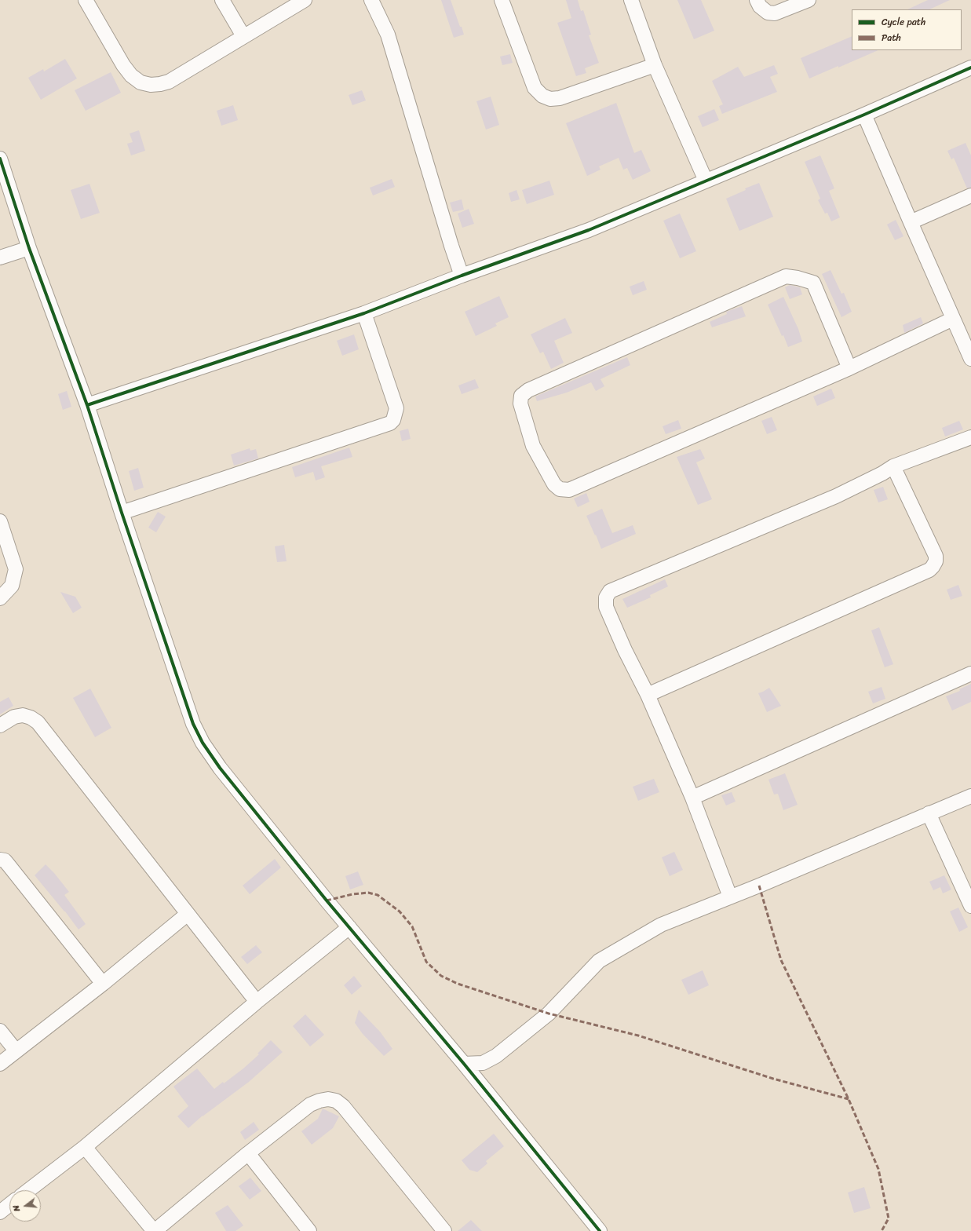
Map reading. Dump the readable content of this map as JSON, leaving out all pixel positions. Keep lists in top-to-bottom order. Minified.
{"legend":["Cycle path","Path"],"north":"left"}
